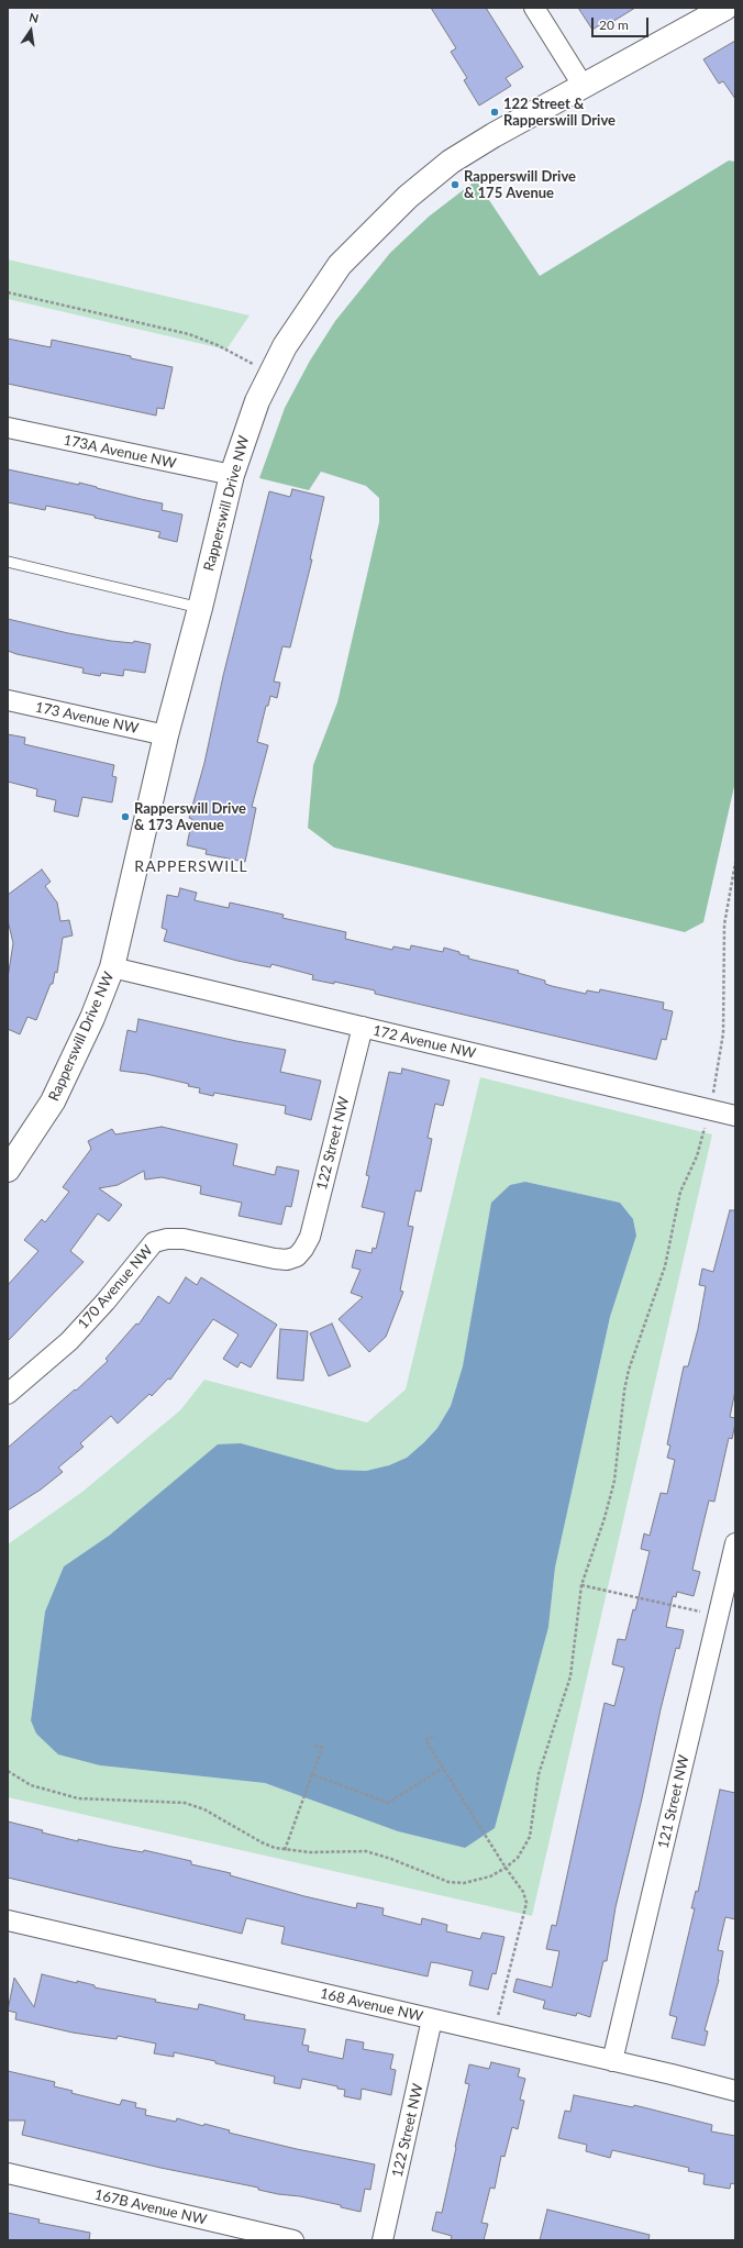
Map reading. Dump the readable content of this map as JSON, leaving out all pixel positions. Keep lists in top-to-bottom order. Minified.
{"streets":{"street":["173A Avenue NW","Rapperswill Drive NW","173 Avenue NW","172 Avenue NW","122 Street NW","170 Avenue NW","121 Street NW","168 Avenue NW","167B Avenue NW"]},"crossings":[["173A Avenue NW","Rapperswill Drive NW"],["Rapperswill Drive NW","173 Avenue NW"],["Rapperswill Drive NW","172 Avenue NW"],["172 Avenue NW","122 Street NW"],["122 Street NW","170 Avenue NW"],["122 Street NW","168 Avenue NW"],["121 Street NW","168 Avenue NW"]],"districts":["RAPPERSWILL"],"places":["122 Street & Rapperswill Drive","Rapperswill Drive & 175 Avenue","Rapperswill Drive & 173 Avenue"],"scale_bar":"20 m","north":"top"}
